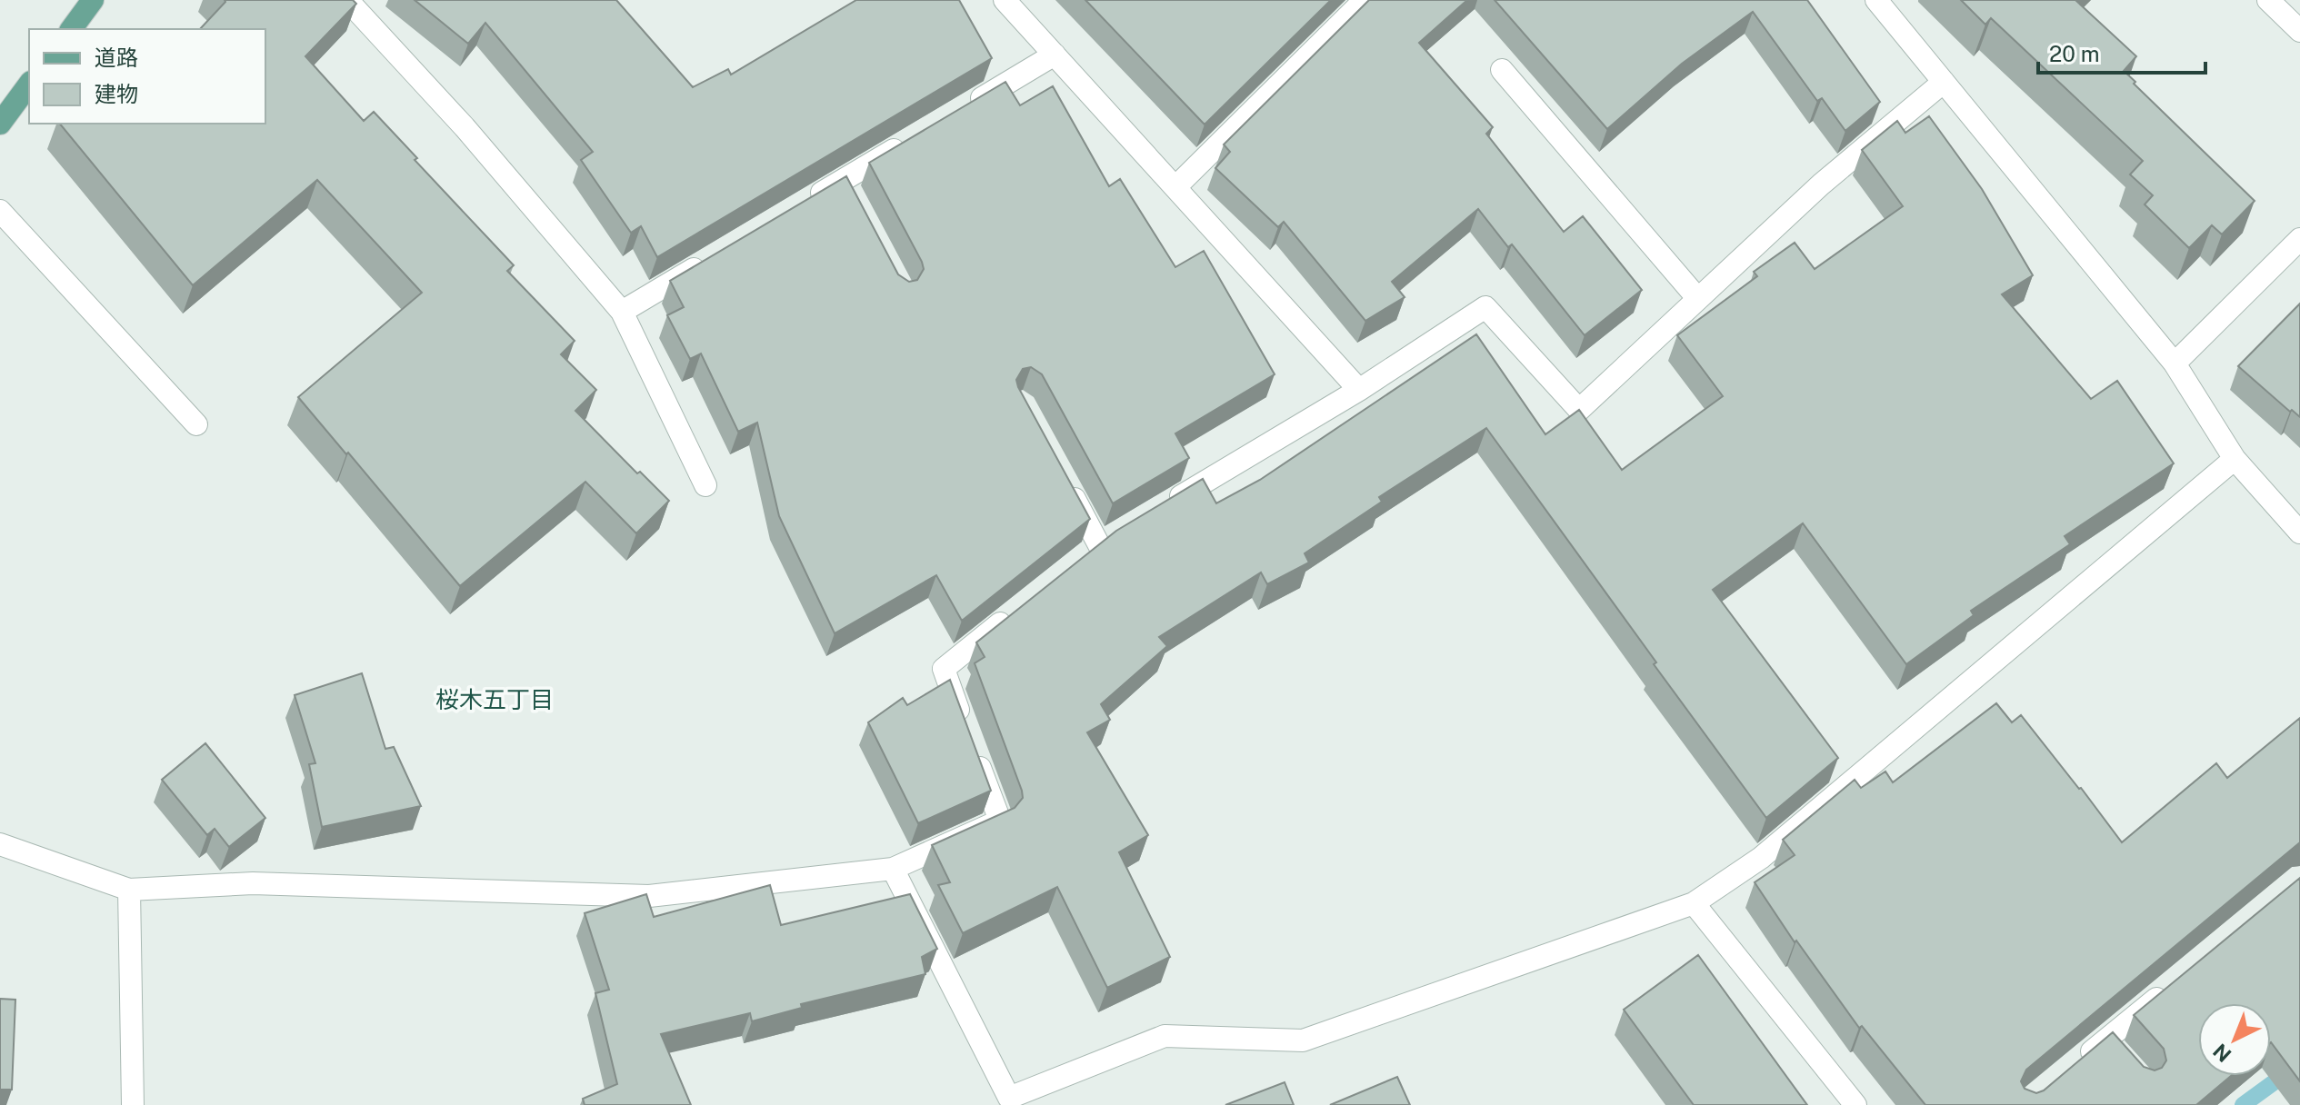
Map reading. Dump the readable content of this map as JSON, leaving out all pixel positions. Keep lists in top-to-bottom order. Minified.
{"districts":["桜木五丁目"],"legend":["道路","建物"],"scale_bar":"20 m","north":"bottom left"}
